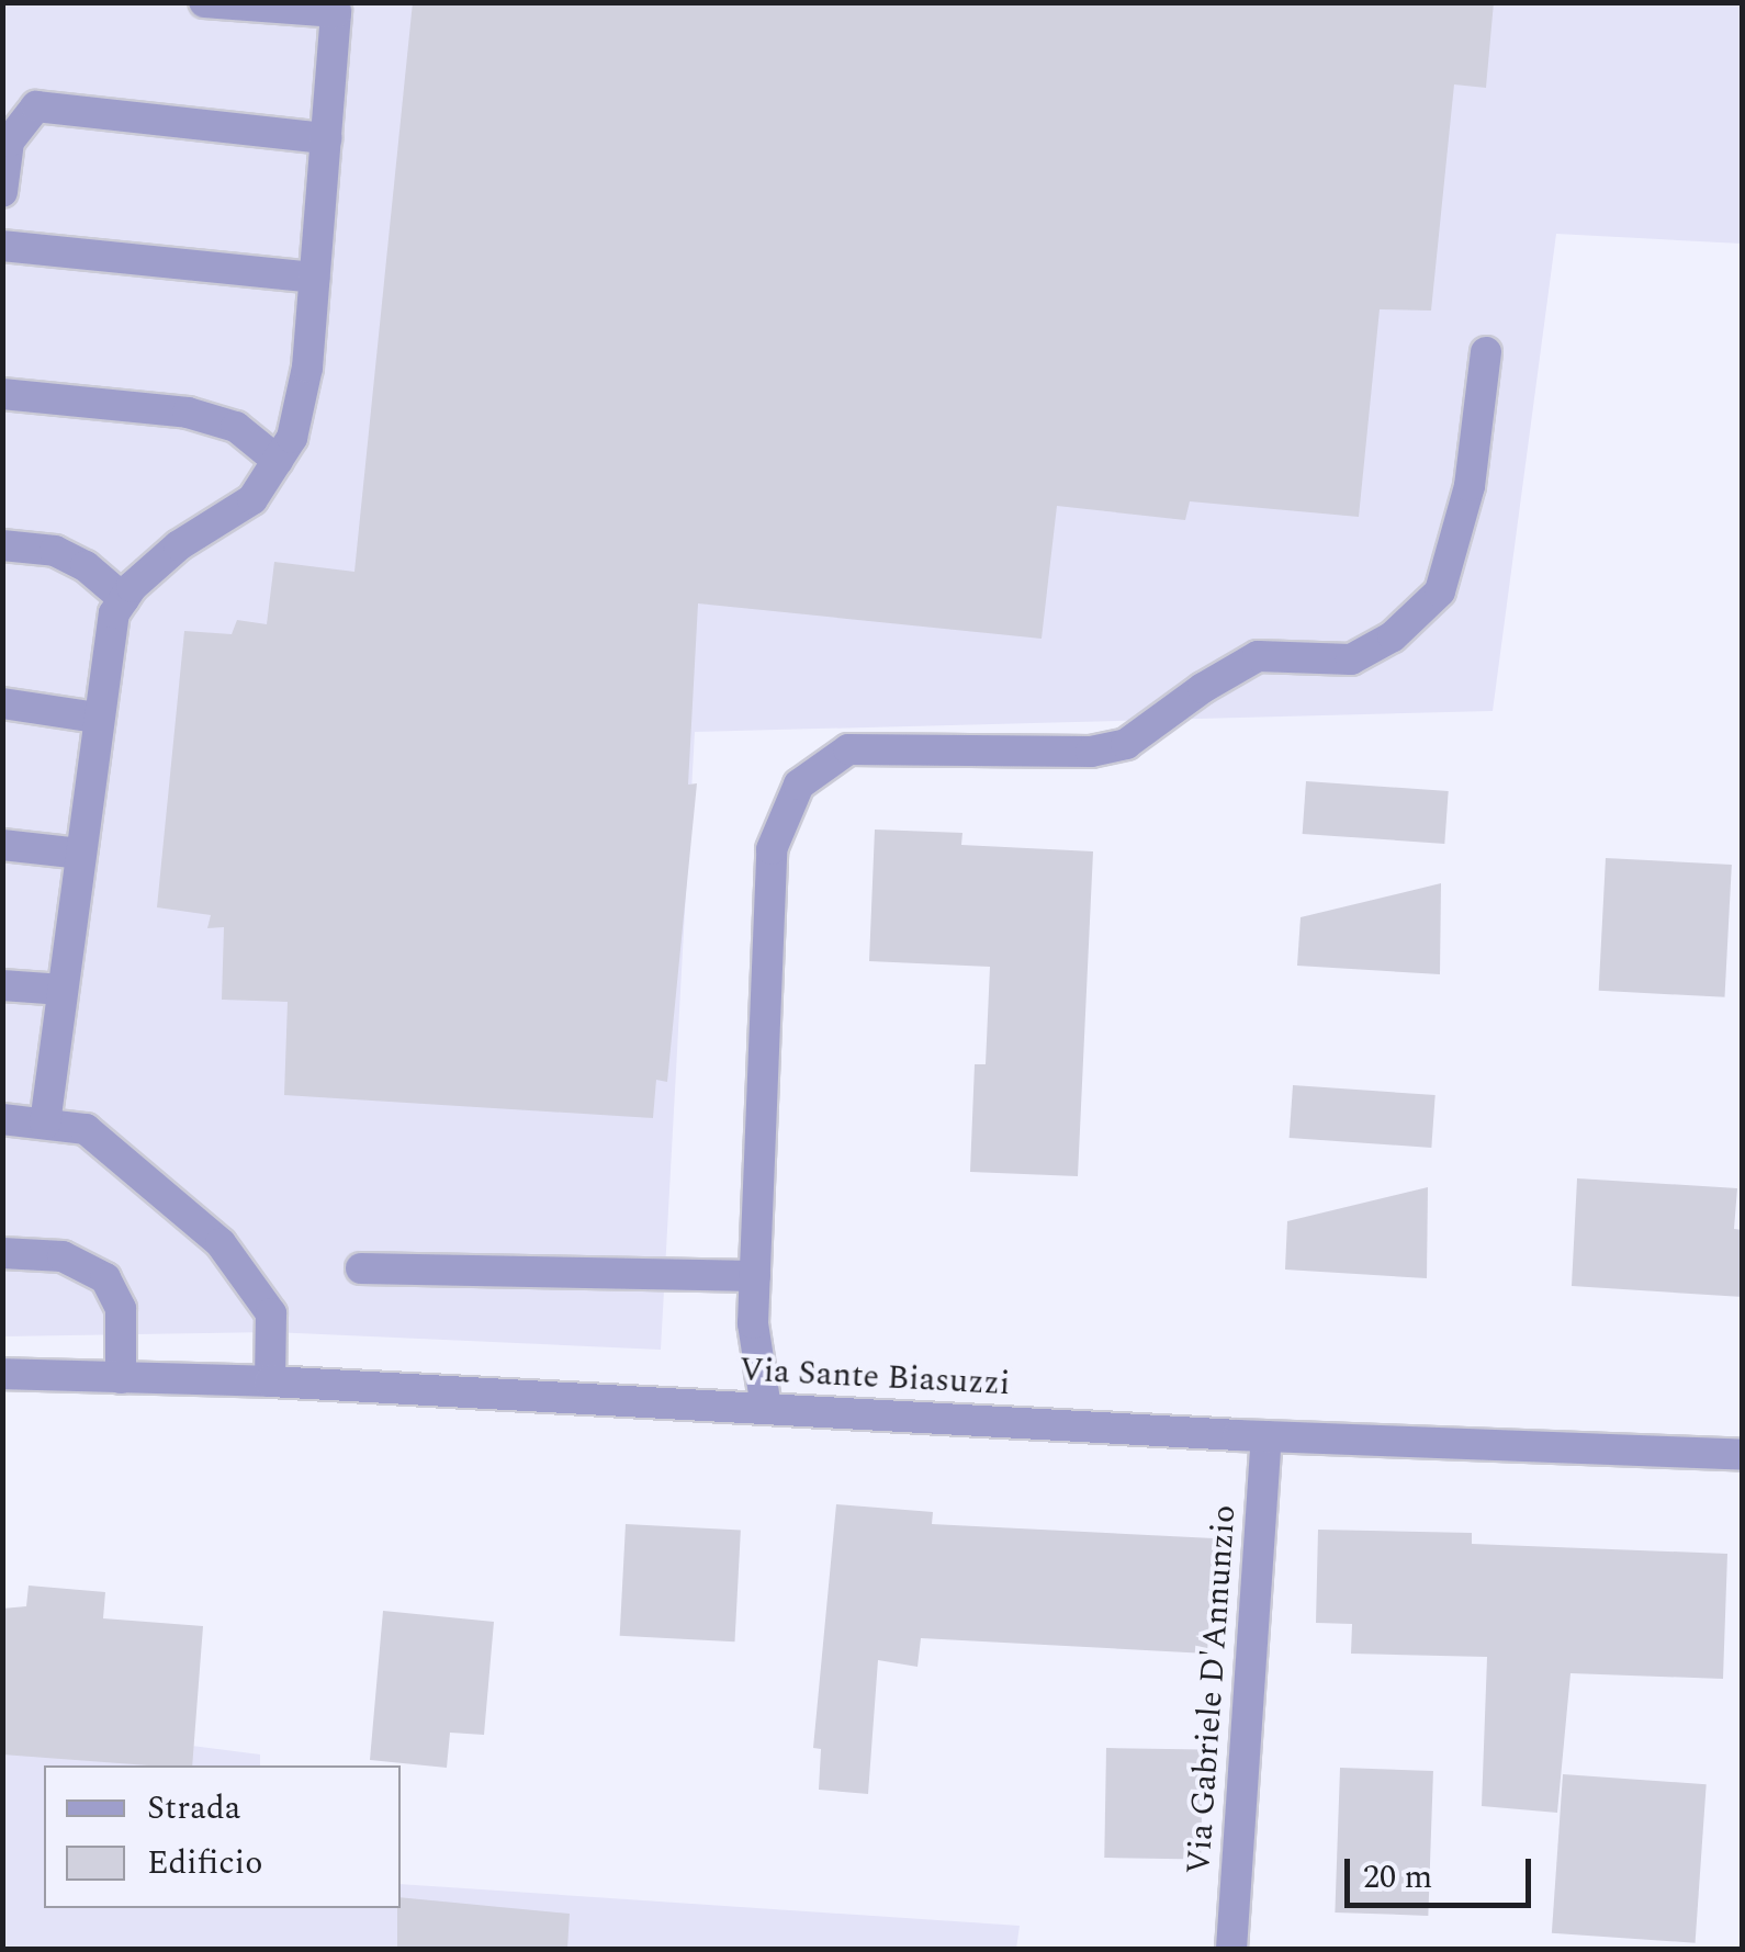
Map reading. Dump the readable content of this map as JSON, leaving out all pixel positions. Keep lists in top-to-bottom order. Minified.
{"streets":{"street":["Via Sante Biasuzzi","Via Gabriele D'Annunzio"]},"crossings":[["Via Sante Biasuzzi","Via Gabriele D'Annunzio"]],"legend":["Strada","Edificio"],"scale_bar":"20 m"}
